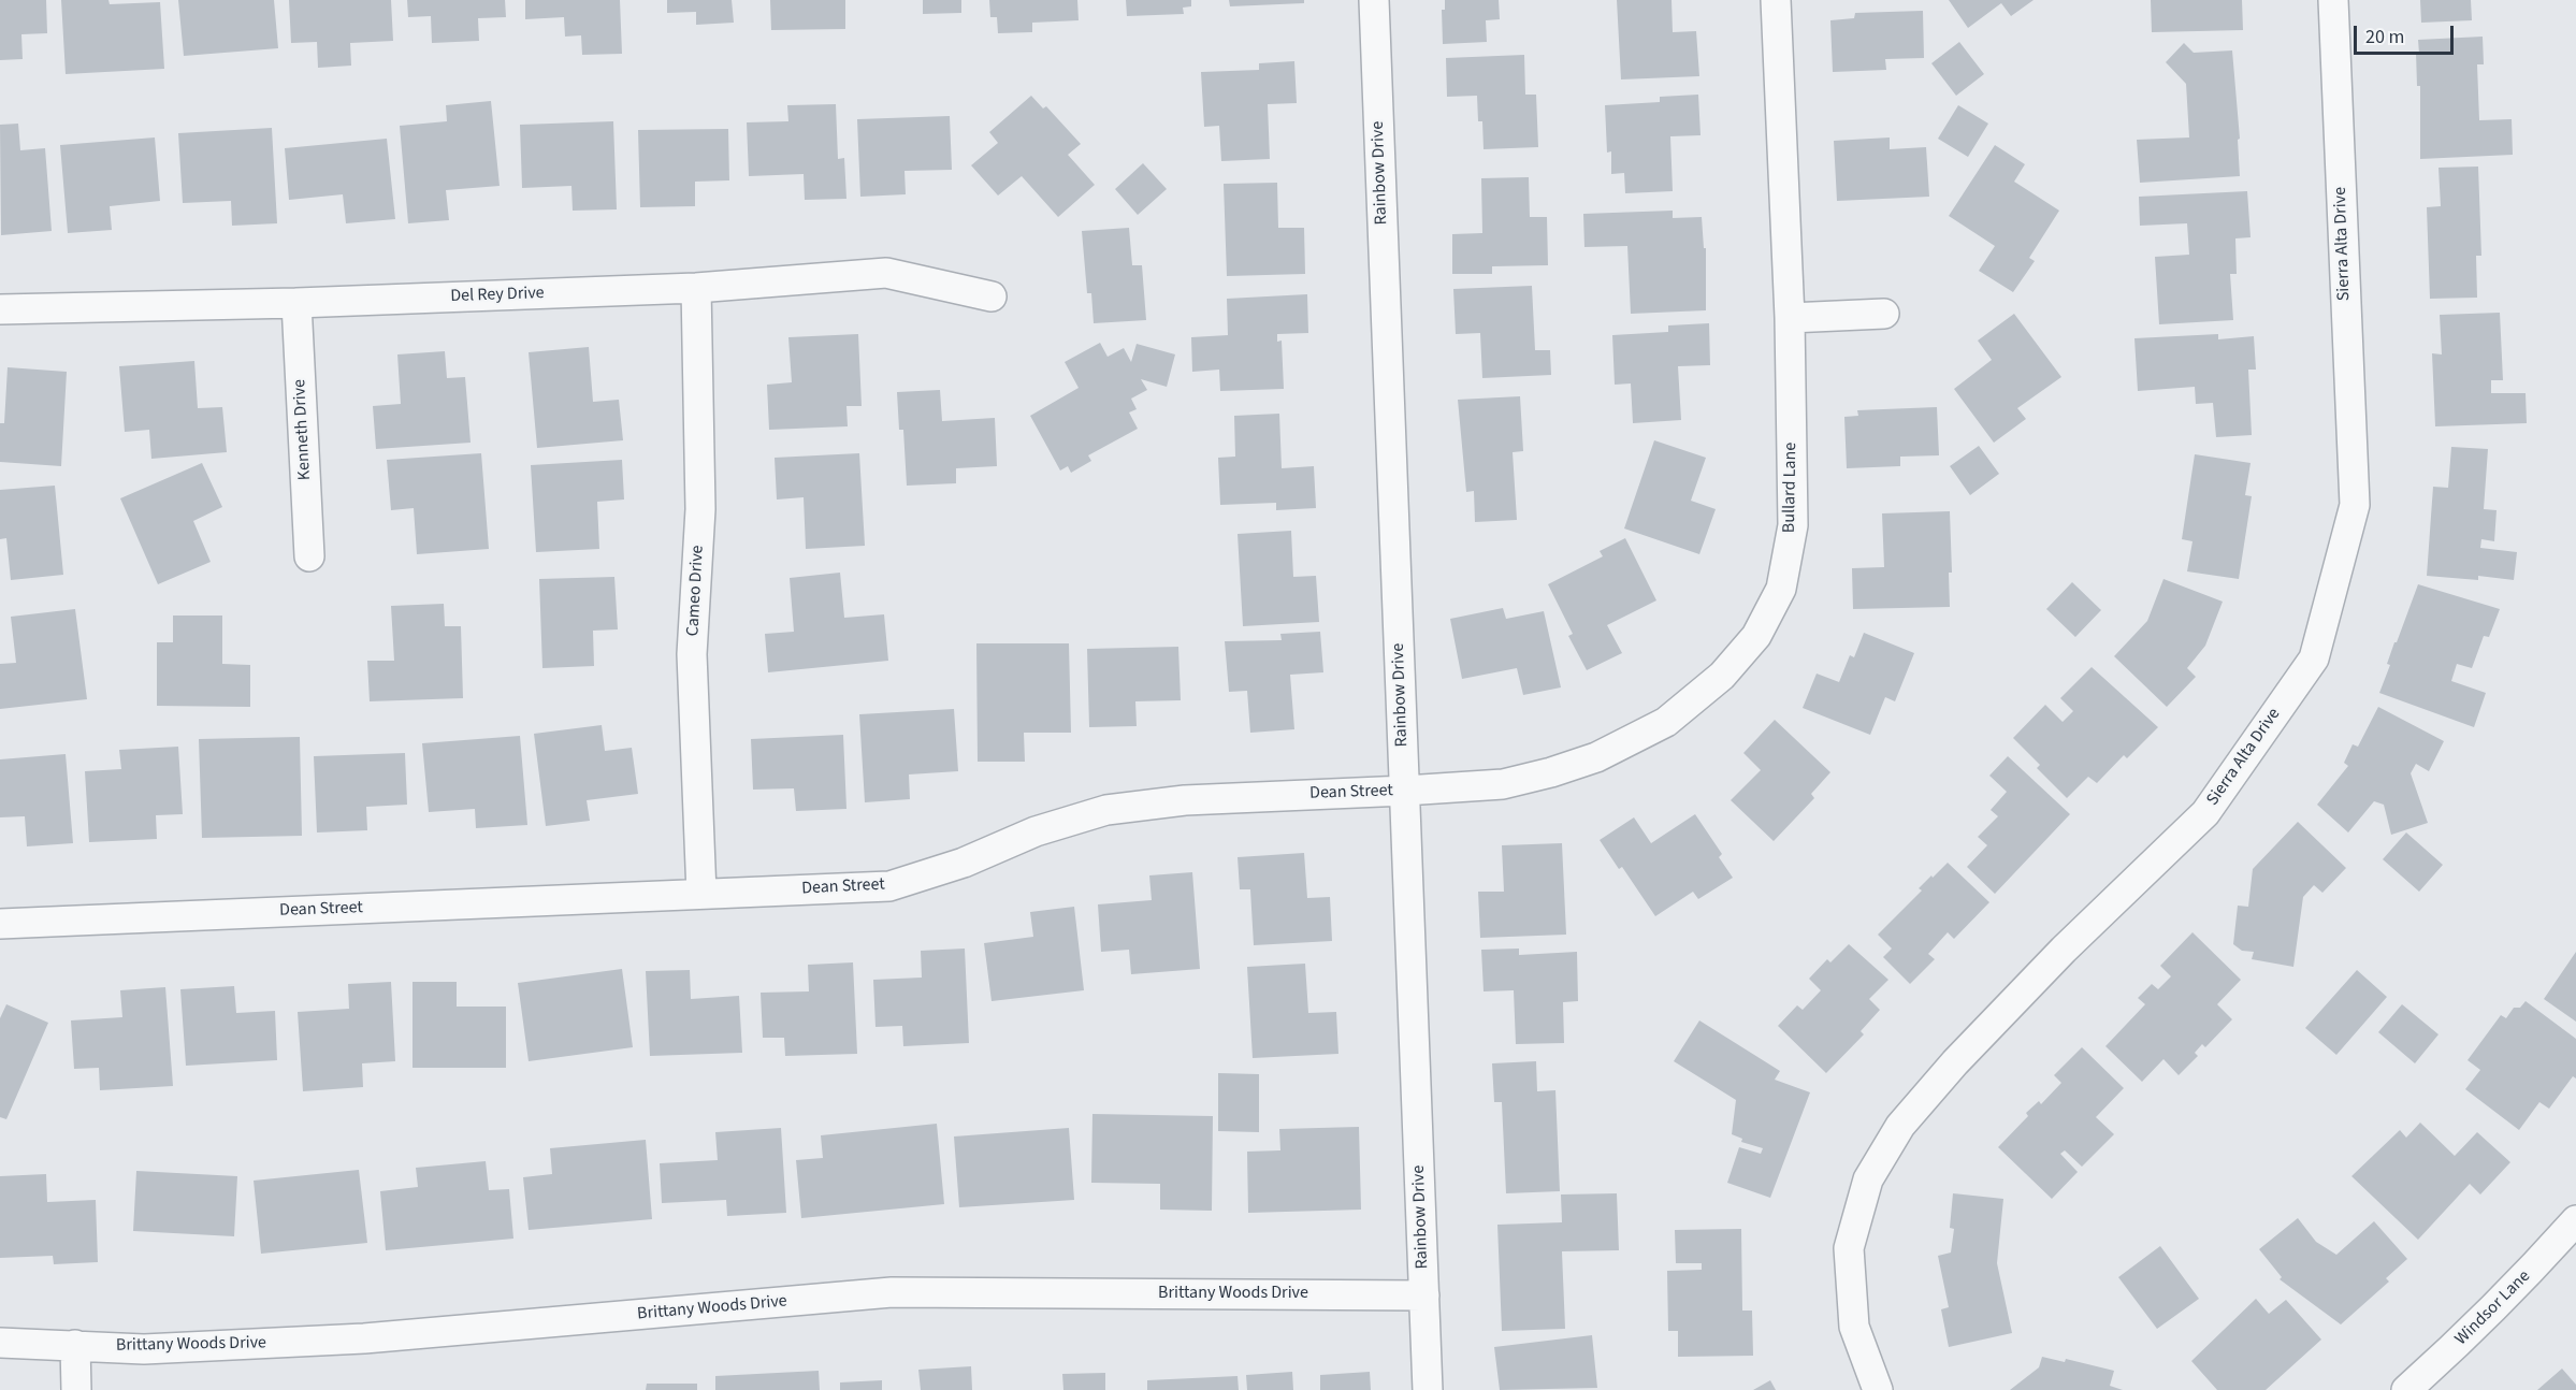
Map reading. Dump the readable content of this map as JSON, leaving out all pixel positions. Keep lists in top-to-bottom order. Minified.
{"streets":{"street":["Rainbow Drive","Sierra Alta Drive","Del Rey Drive","Kenneth Drive","Bullard Lane","Cameo Drive","Dean Street","Brittany Woods Drive","Windsor Lane"]},"crossings":[["Rainbow Drive","Dean Street"],["Rainbow Drive","Brittany Woods Drive"],["Del Rey Drive","Kenneth Drive"],["Del Rey Drive","Cameo Drive"],["Bullard Lane","Dean Street"],["Cameo Drive","Dean Street"]],"scale_bar":"20 m"}
